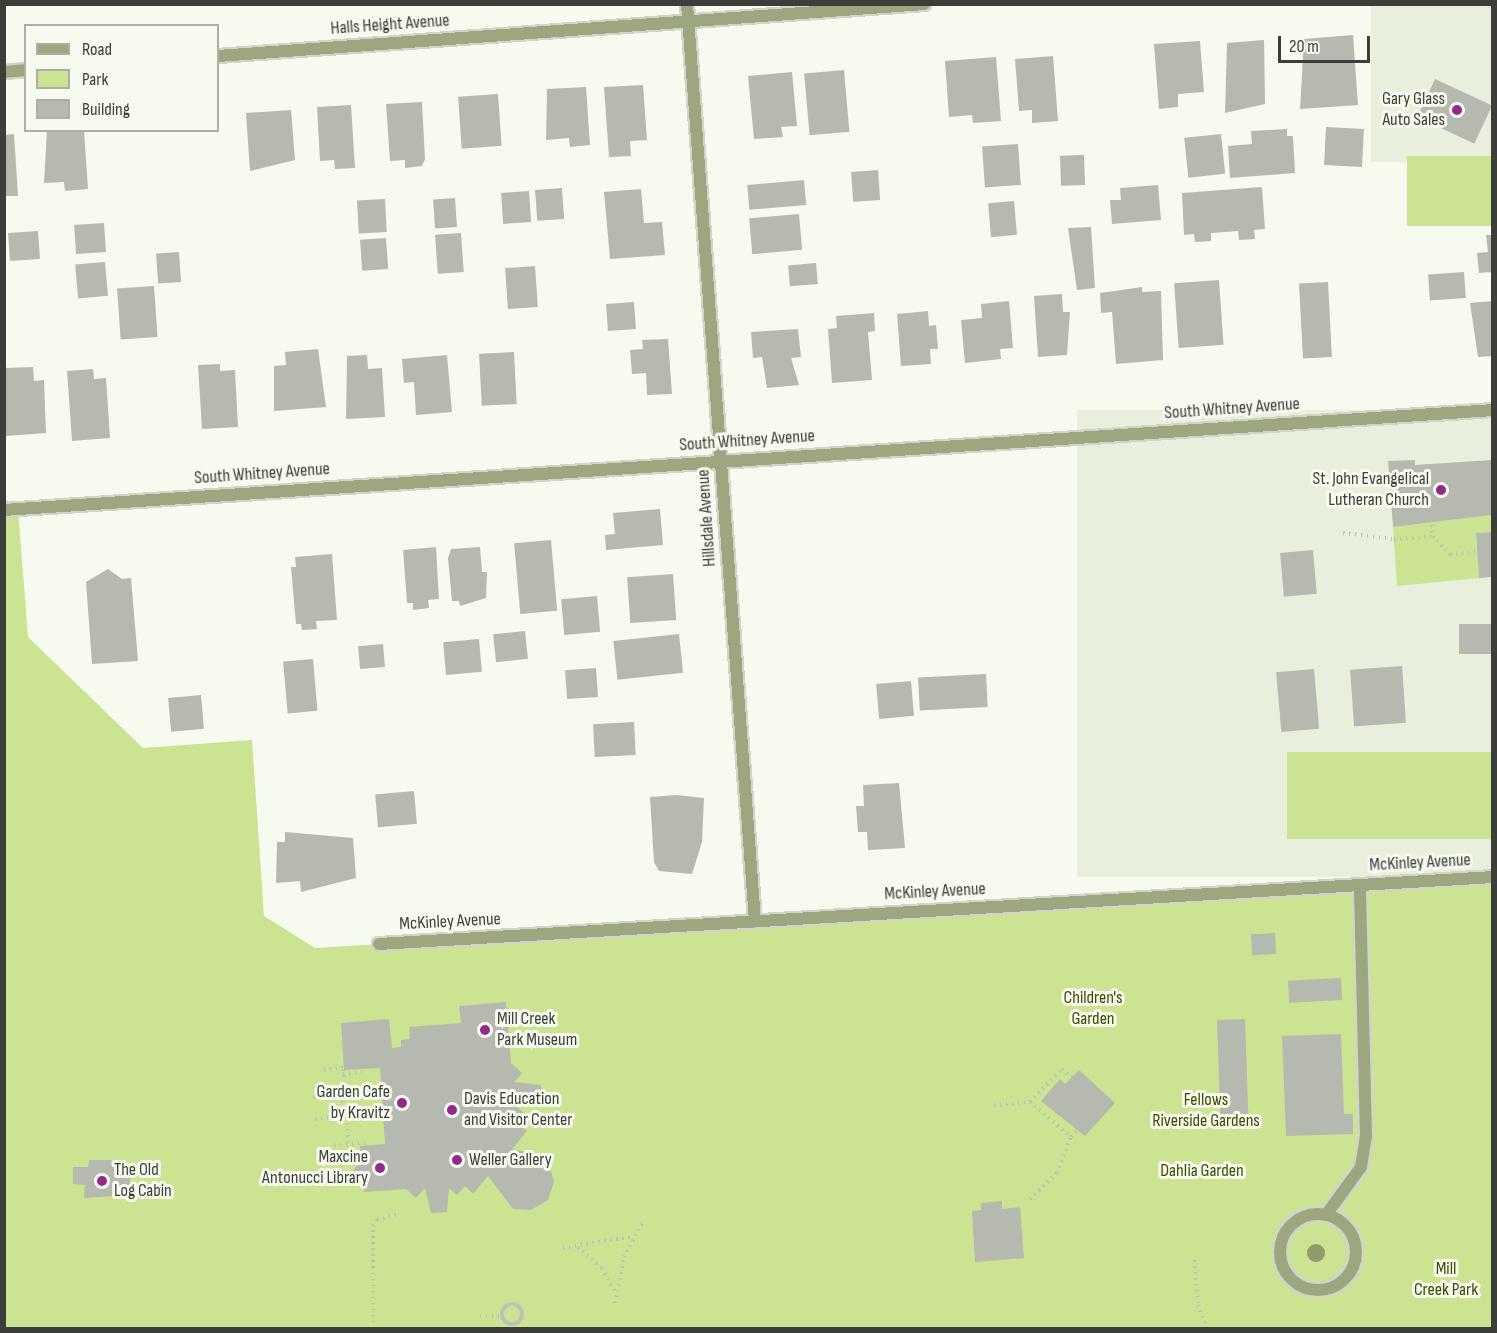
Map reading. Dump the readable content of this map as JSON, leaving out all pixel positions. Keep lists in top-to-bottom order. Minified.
{"streets":{"street":["Halls Height Avenue","South Whitney Avenue","Hillsdale Avenue","McKinley Avenue"]},"crossings":[["Halls Height Avenue","Hillsdale Avenue"],["South Whitney Avenue","Hillsdale Avenue"],["Hillsdale Avenue","McKinley Avenue"]],"parks":["Children's Garden","Fellows Riverside Gardens","Dahlia Garden","Mill Creek Park"],"places":["Gary Glass Auto Sales","St. John Evangelical Lutheran Church","Mill Creek Park Museum","Garden Cafe by Kravitz","Davis Education and Visitor Center","Weller Gallery","Maxcine Antonucci Library","The Old Log Cabin"],"legend":["Road","Park","Building"],"scale_bar":"20 m"}
